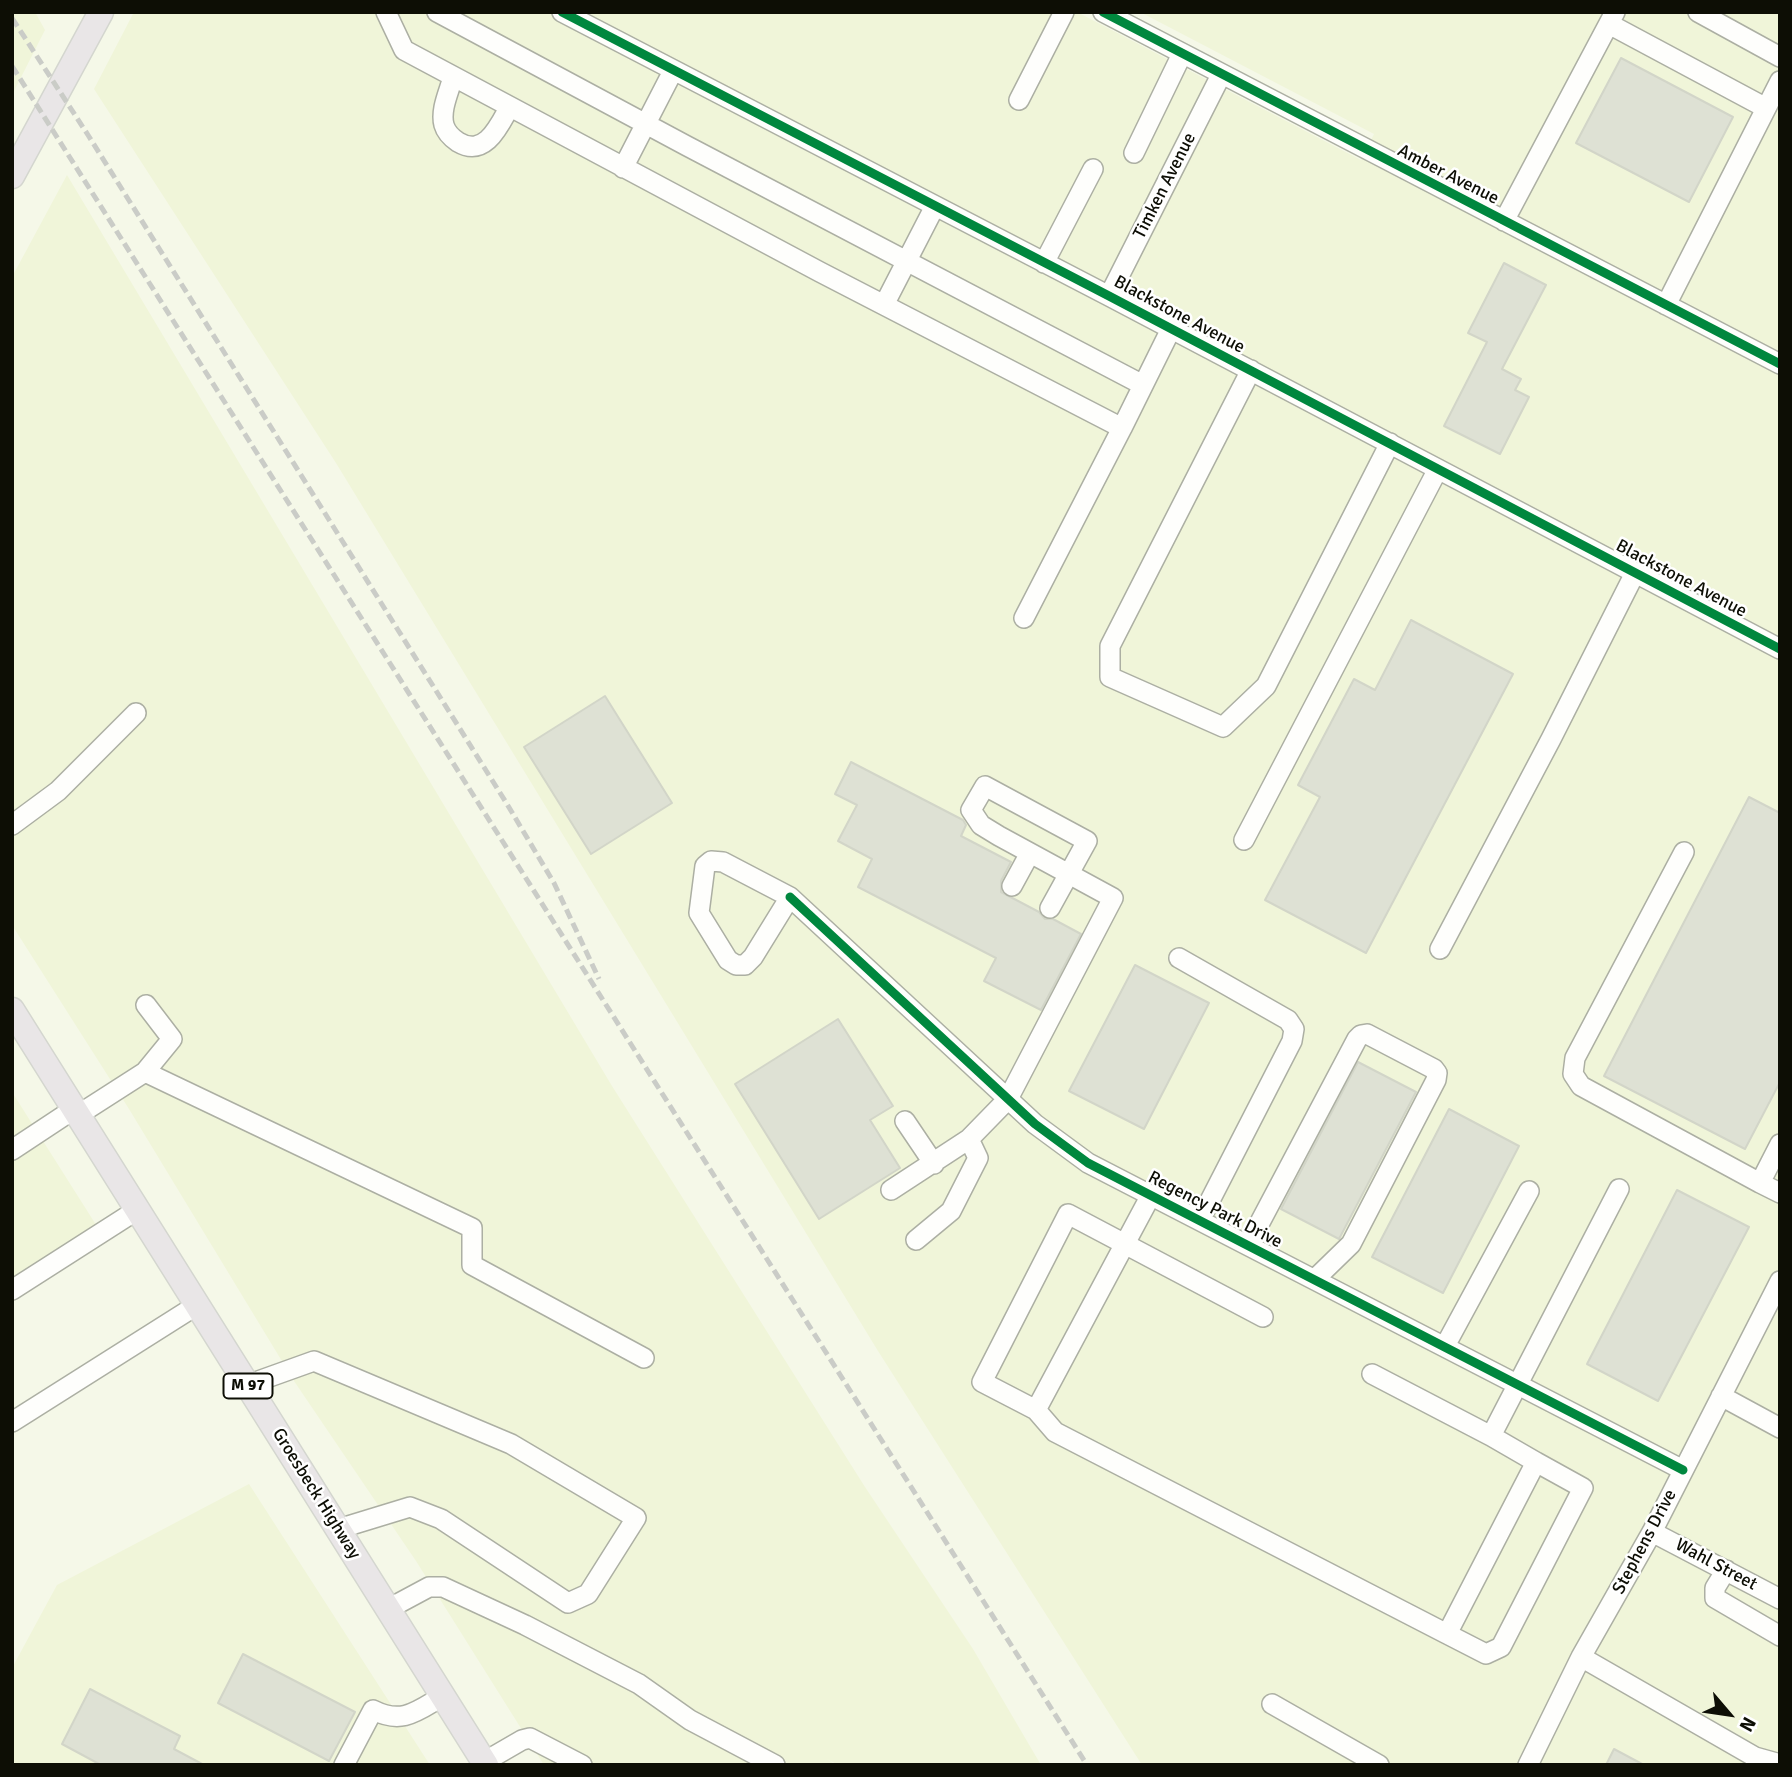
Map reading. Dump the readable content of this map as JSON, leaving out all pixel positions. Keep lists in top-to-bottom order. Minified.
{"streets":{"main road":["M 97","Groesbeck Highway"],"street":["Amber Avenue","Timken Avenue","Blackstone Avenue","Regency Park Drive","Stephens Drive","Wahl Street"]},"crossings":[["Amber Avenue","Timken Avenue"],["Timken Avenue","Blackstone Avenue"],["Regency Park Drive","Stephens Drive"],["Stephens Drive","Wahl Street"]],"north":"bottom right"}
